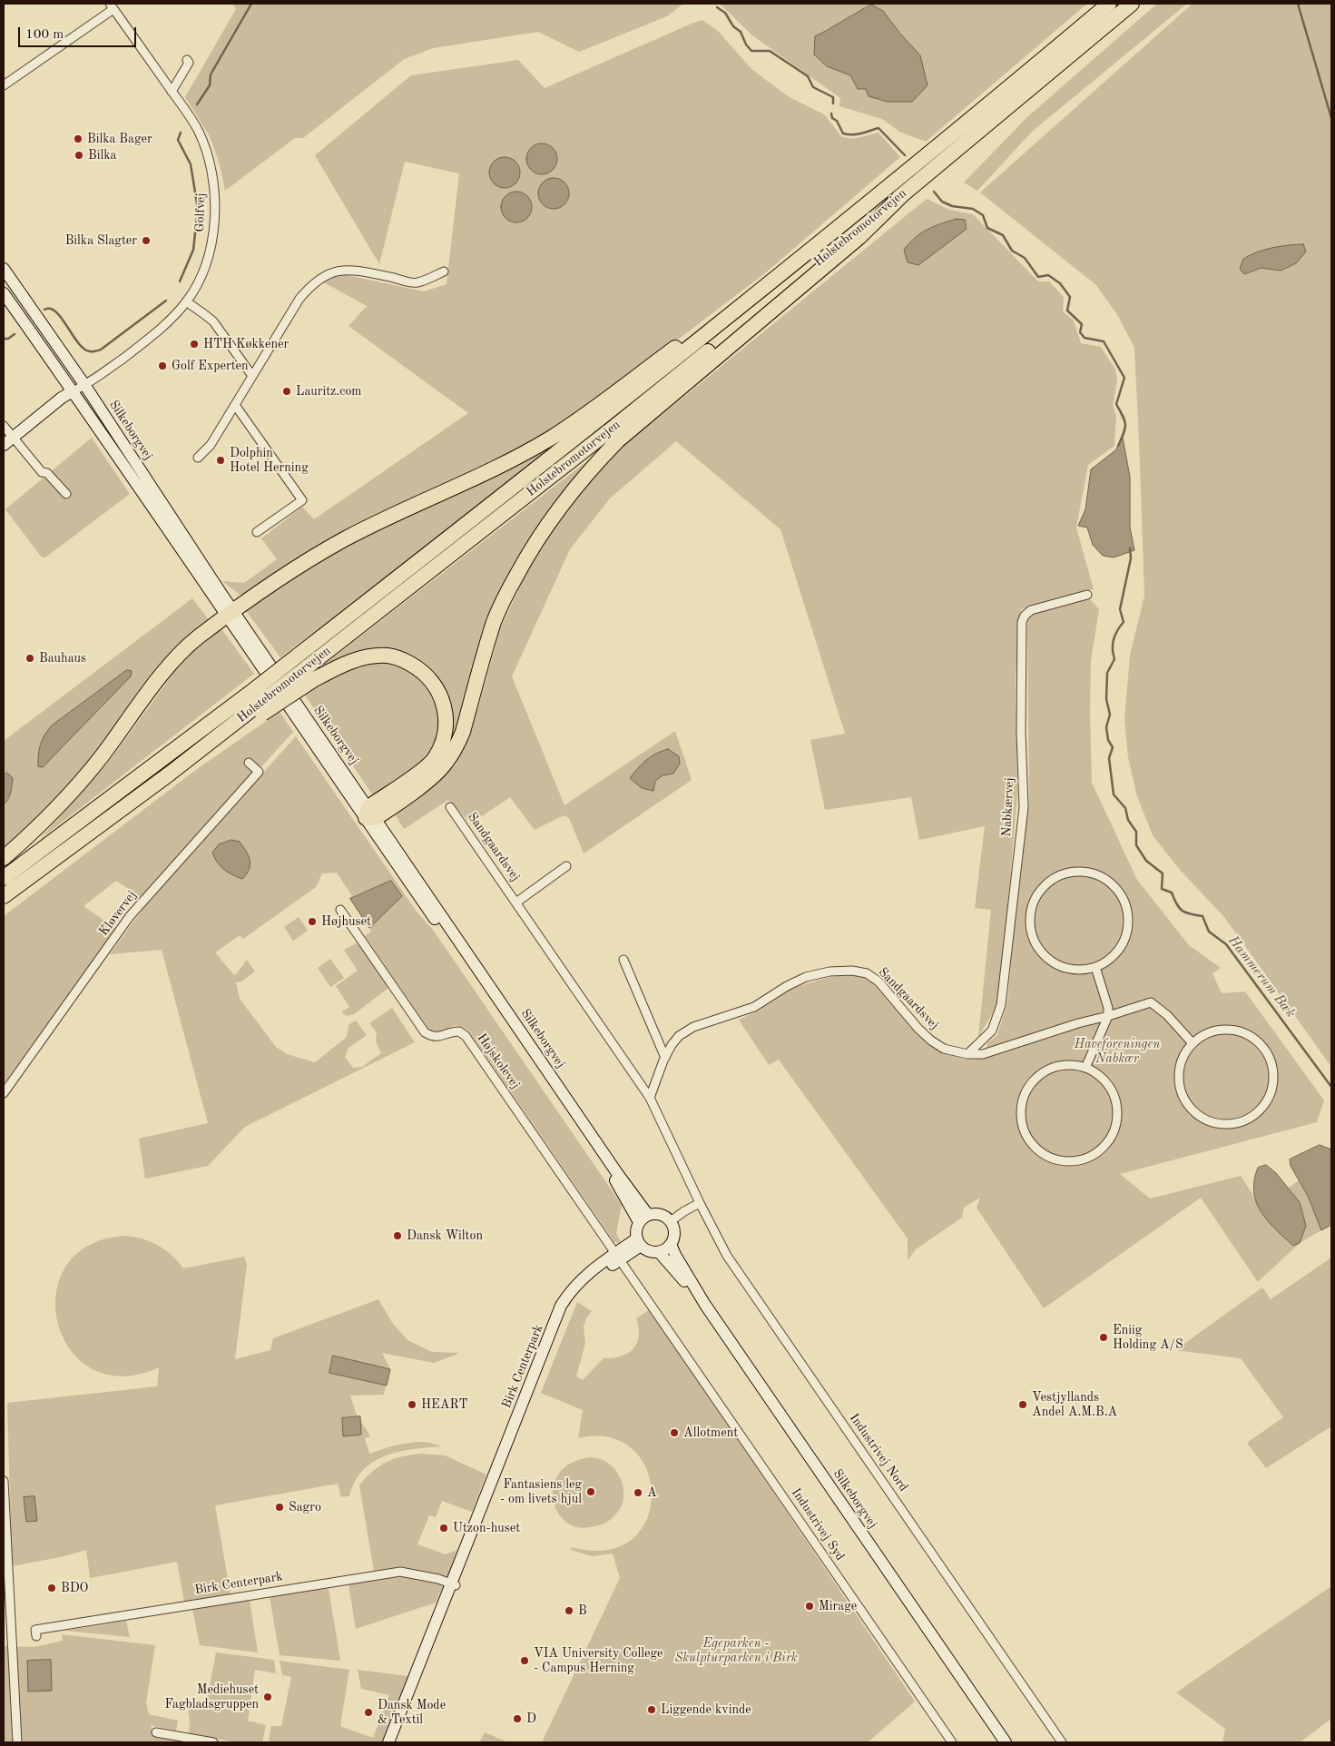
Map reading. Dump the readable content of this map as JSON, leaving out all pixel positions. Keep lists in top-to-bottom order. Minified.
{"streets":{"highway":["Holstebromotorvejen"],"main road":["Silkeborgvej","Birk Centerpark"],"street":["Golfvej","Nabkærvej","Sandgaardsvej","Kløvervej","Højskolevej","Industrivej Nord","Industrivej Syd"]},"crossings":[["Golfvej","Silkeborgvej"],["Silkeborgvej","Birk Centerpark"],["Nabkærvej","Sandgaardsvej"],["Sandgaardsvej","Industrivej Nord"],["Højskolevej","Birk Centerpark"],["Højskolevej","Industrivej Syd"]],"water":["Hammerum Bæk"],"parks":["Haveforeningen Nabkær","Egeparken - Skulpturparken i Birk"],"places":["Bilka Bager","Bilka","Bilka Slagter","HTH Køkkener","Golf Experten","Lauritz.com","Dolphin Hotel Herning","Bauhaus","Højhuset","Dansk Wilton","Eniig Holding A/S","HEART","Vestjyllands Andel A.M.B.A","Allotment","Fantasiens leg - om livets hjul","A","Sagro","Utzon-huset","BDO","Mirage","B","VIA University College - Campus Herning","Mediehuset Fagbladsgruppen","Liggende kvinde","Dansk Mode & Textil","D"],"scale_bar":"100 m"}
